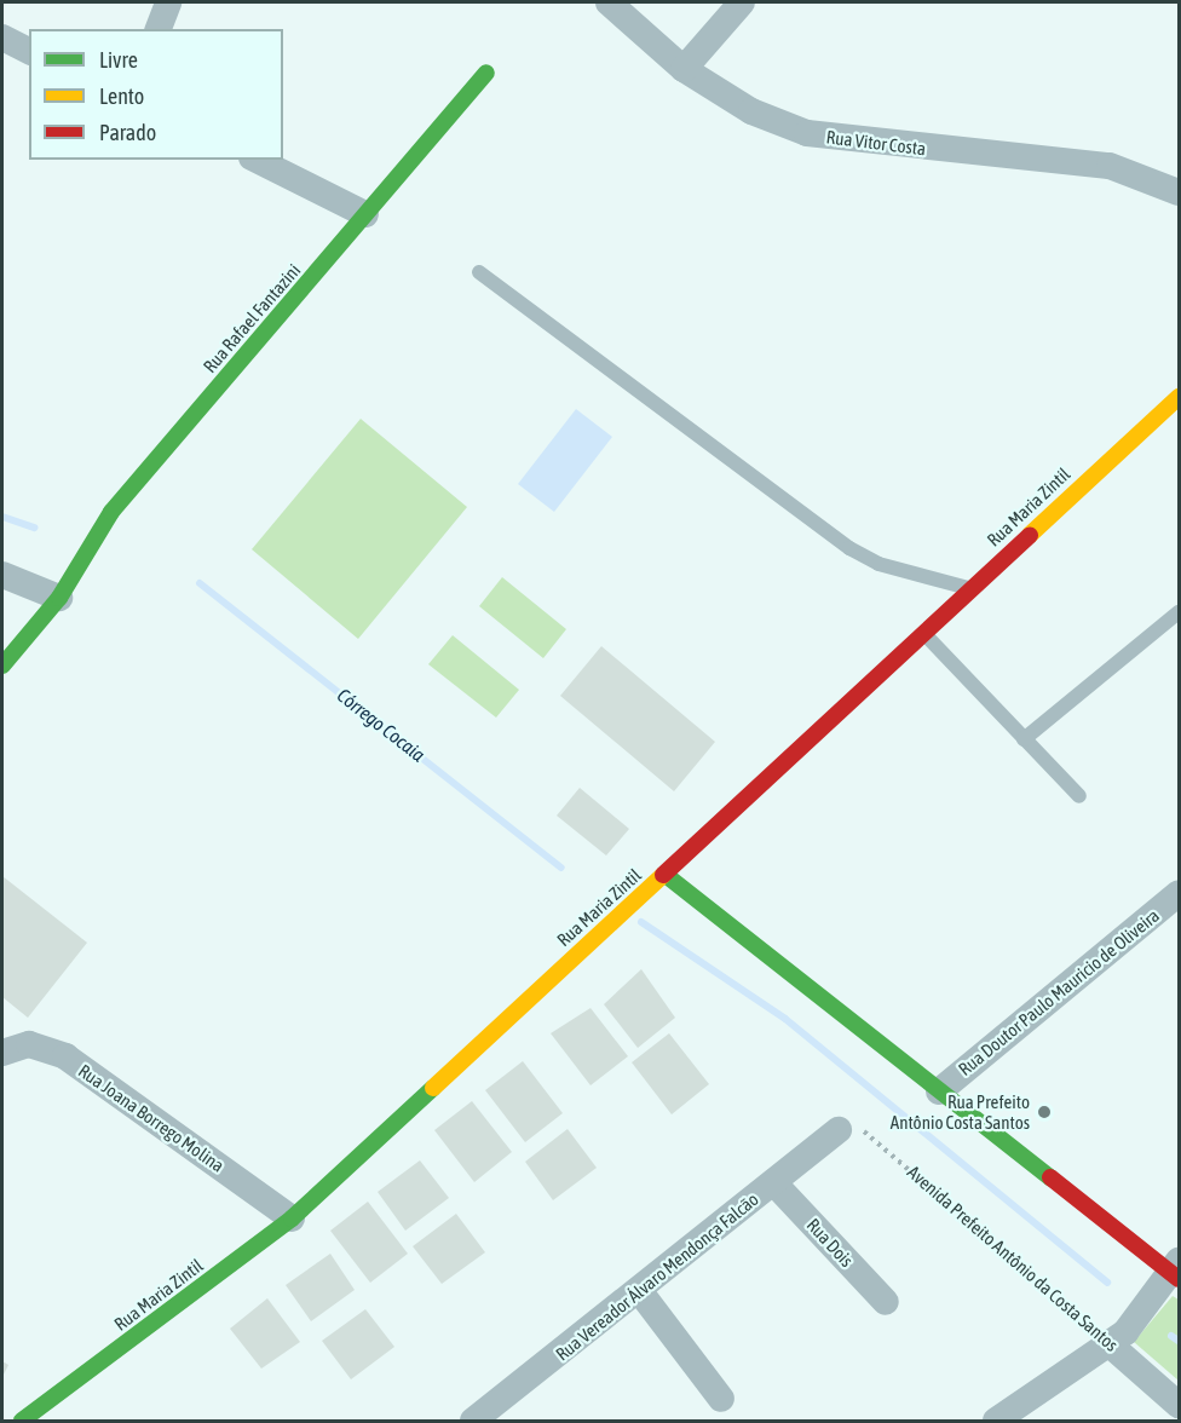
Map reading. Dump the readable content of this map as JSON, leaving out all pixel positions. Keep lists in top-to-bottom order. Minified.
{"streets":{"street":["Rua Vitor Costa","Rua Rafael Fantazini","Rua Maria Zintil","Rua Doutor Paulo Mauricio de Oliveira","Rua Joana Borrego Molina","Rua Dois","Avenida Prefeito Antônio da Costa Santos","Rua Vereador Álvaro Mendonça Falcão"]},"crossings":[["Rua Maria Zintil","Rua Joana Borrego Molina"],["Rua Dois","Rua Vereador Álvaro Mendonça Falcão"],["Avenida Prefeito Antônio da Costa Santos","Rua Vereador Álvaro Mendonça Falcão"]],"water":["Córrego Cocaia"],"places":["Rua Prefeito Antônio Costa Santos"],"legend":["Livre","Lento","Parado"]}
